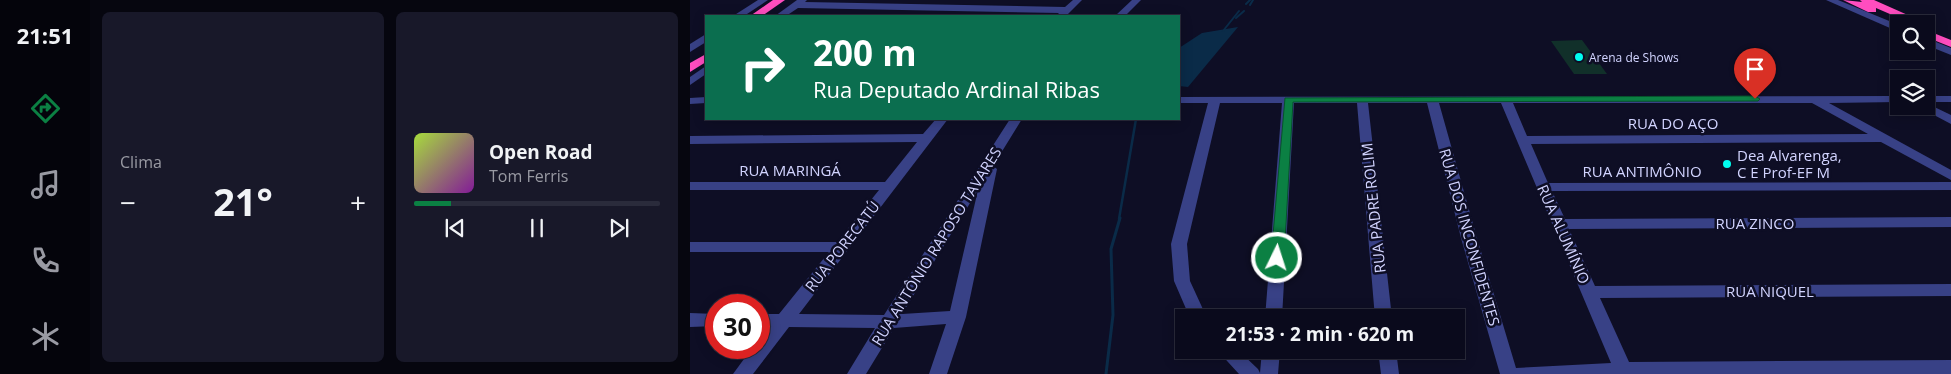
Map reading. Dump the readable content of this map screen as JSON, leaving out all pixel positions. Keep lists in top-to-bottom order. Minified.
{"streets":{"street":["RUA DO AÇO","RUA MARINGÁ","RUA ANTIMÔNIO","RUA PADRE ROLIM","RUA ZINCO","RUA ALUMÍNIO","RUA DOS INCONFIDENTES","RUA PORECATÚ","RUA ANTÔNIO RAPOSO TAVARES","RUA NIQUEL"]},"crossings":[["RUA DO AÇO","RUA ALUMÍNIO"],["RUA MARINGÁ","RUA PORECATÚ"],["RUA ANTIMÔNIO","RUA ALUMÍNIO"],["RUA ZINCO","RUA ALUMÍNIO"],["RUA ALUMÍNIO","RUA NIQUEL"]],"places":["Arena de Shows","Dea Alvarenga, C E Prof-EF M"],"page":{"tabs":"21:51","tile":"Clima","turn":["200 m","Rua Deputado Ardinal Ribas"],"song":["Open Road","Tom Ferris"],"heat":["−","21°","+"],"limit":"30","trip":"21:53 · 2 min · 620 m"}}
